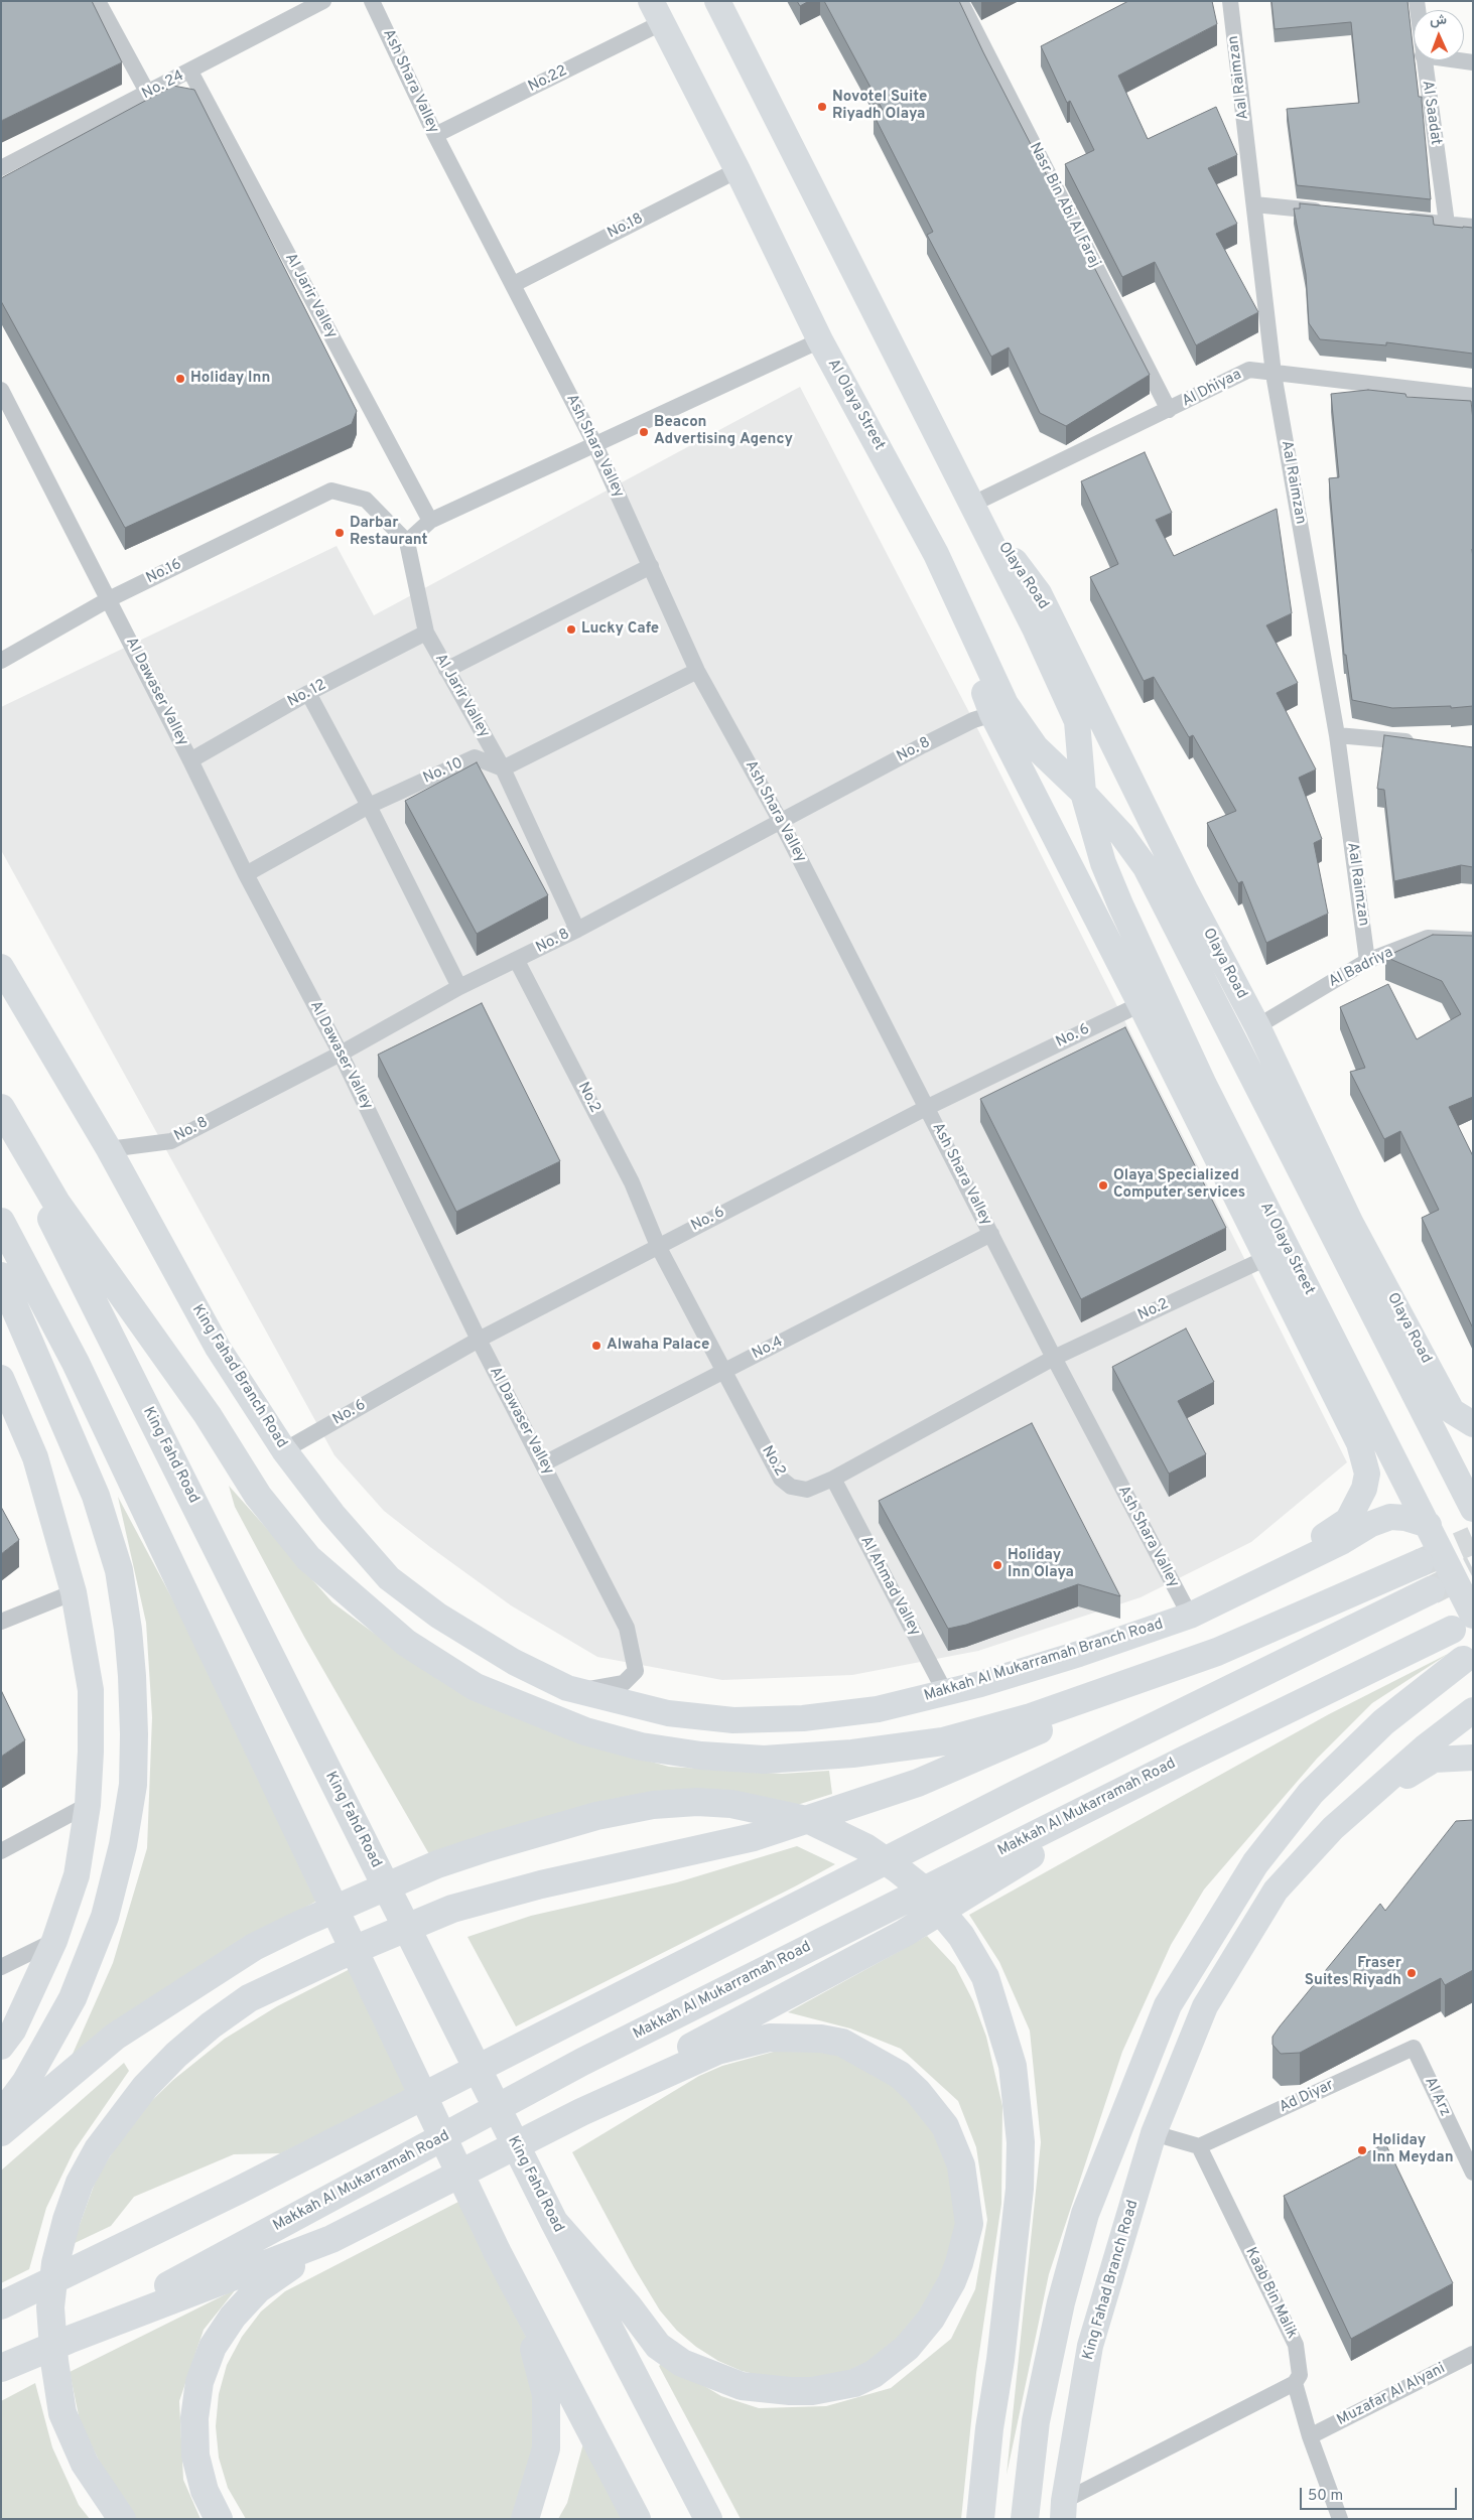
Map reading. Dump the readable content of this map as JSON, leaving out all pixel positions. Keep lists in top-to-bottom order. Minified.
{"streets":{"highway":["King Fahd Road","Makkah Al Mukarramah Road"],"main road":["Al Olaya Street","Olaya Road","King Fahad Branch Road","Makkah Al Mukarramah Branch Road"],"street":["Aal Raimzan","No.22","Ash Shara Valley","No. 24","Al Saadat","Nasr Bin Abi Al Faraj","No.18","Al Jarir Valley","Al Dhiyaa","No.16","Al Dawaser Valley","No. 12","No. 8","No. 10","Al Badriya","No. 6","No.2","No.4","Al Ahmad Valley","Ad Diyar","Al Arz","Kaab Bin Malik","Muzafar Al Alyani"]},"crossings":[["Aal Raimzan","Al Dhiyaa"],["Aal Raimzan","Al Badriya"],["No.22","Ash Shara Valley"],["No.22","Al Olaya Street"],["Ash Shara Valley","No.18"],["Ash Shara Valley","No. 8"],["Ash Shara Valley","No. 6"],["Ash Shara Valley","No.2"],["Ash Shara Valley","No.4"],["Ash Shara Valley","Makkah Al Mukarramah Branch Road"],["No. 24","Al Jarir Valley"],["Nasr Bin Abi Al Faraj","Al Dhiyaa"],["No.18","Al Olaya Street"],["Al Jarir Valley","No.16"],["Al Jarir Valley","No. 12"],["Al Jarir Valley","No. 8"],["Al Jarir Valley","No. 10"],["Al Dhiyaa","Al Olaya Street"],["Al Dhiyaa","Olaya Road"],["Al Olaya Street","Olaya Road"],["Al Olaya Street","Makkah Al Mukarramah Branch Road"],["Al Olaya Street","Makkah Al Mukarramah Road"],["No.16","Al Dawaser Valley"],["Olaya Road","Al Badriya"],["Al Dawaser Valley","No. 12"],["Al Dawaser Valley","No. 8"],["Al Dawaser Valley","No. 10"],["Al Dawaser Valley","No. 6"],["Al Dawaser Valley","No.4"],["Al Dawaser Valley","King Fahad Branch Road"],["Al Dawaser Valley","Makkah Al Mukarramah Branch Road"],["No. 8","No.2"],["No. 8","King Fahad Branch Road"],["No. 6","No.2"],["No. 6","King Fahad Branch Road"],["No.2","No.4"],["No.2","Al Ahmad Valley"],["King Fahad Branch Road","Makkah Al Mukarramah Branch Road"],["Al Ahmad Valley","Makkah Al Mukarramah Branch Road"],["Ad Diyar","Al Arz"],["Ad Diyar","Kaab Bin Malik"],["Kaab Bin Malik","Muzafar Al Alyani"]],"places":["Novotel Suite Riyadh Olaya","Holiday Inn","Beacon Advertising Agency","Darbar Restaurant","Lucky Cafe","Olaya Specialized Computer services","Alwaha Palace","Holiday Inn Olaya","Fraser Suites Riyadh","Holiday Inn Meydan"],"scale_bar":"50 m","north":"top"}
